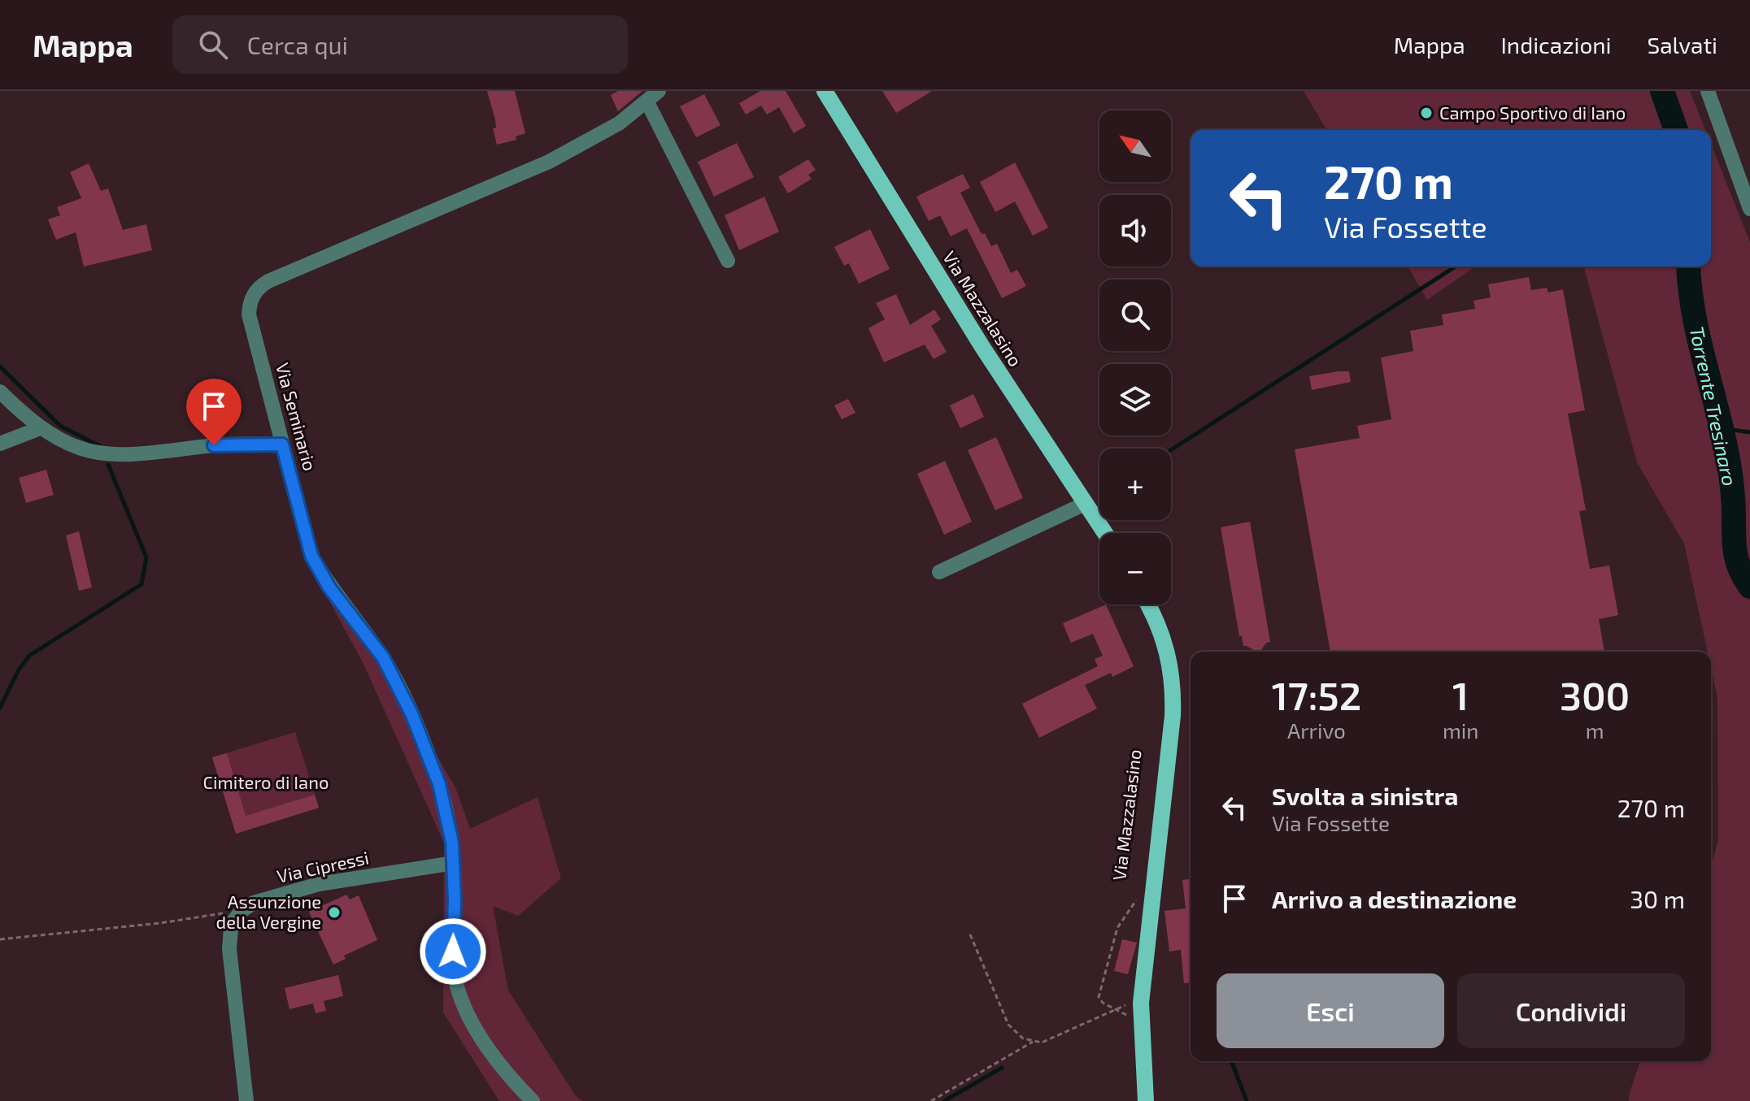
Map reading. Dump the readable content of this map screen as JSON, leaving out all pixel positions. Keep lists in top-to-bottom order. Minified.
{"streets":{"main road":["Via Mazzalasino"],"street":["Via Seminario","Via Cipressi"]},"crossings":[["Via Seminario","Via Cipressi"]],"water":["Torrente Tresinaro"],"parks":["Cimitero di Iano"],"places":["Campo Sportivo di Iano","Assunzione della Vergine"],"north":"top left","page":{"header":"Mappa","search":"Cerca qui","nav":["Mappa","Indicazioni","Salvati"],"map_buttons":["+","−"],"turn":["270 m","Via Fossette"],"eta":["17:52","Arrivo","1","min","300","m"],"list":[{"name":"Svolta a sinistra","note":"Via Fossette","value":"270 m"},{"name":"Arrivo a destinazione","value":"30 m"}],"buttons":["Esci","Condividi"]}}
